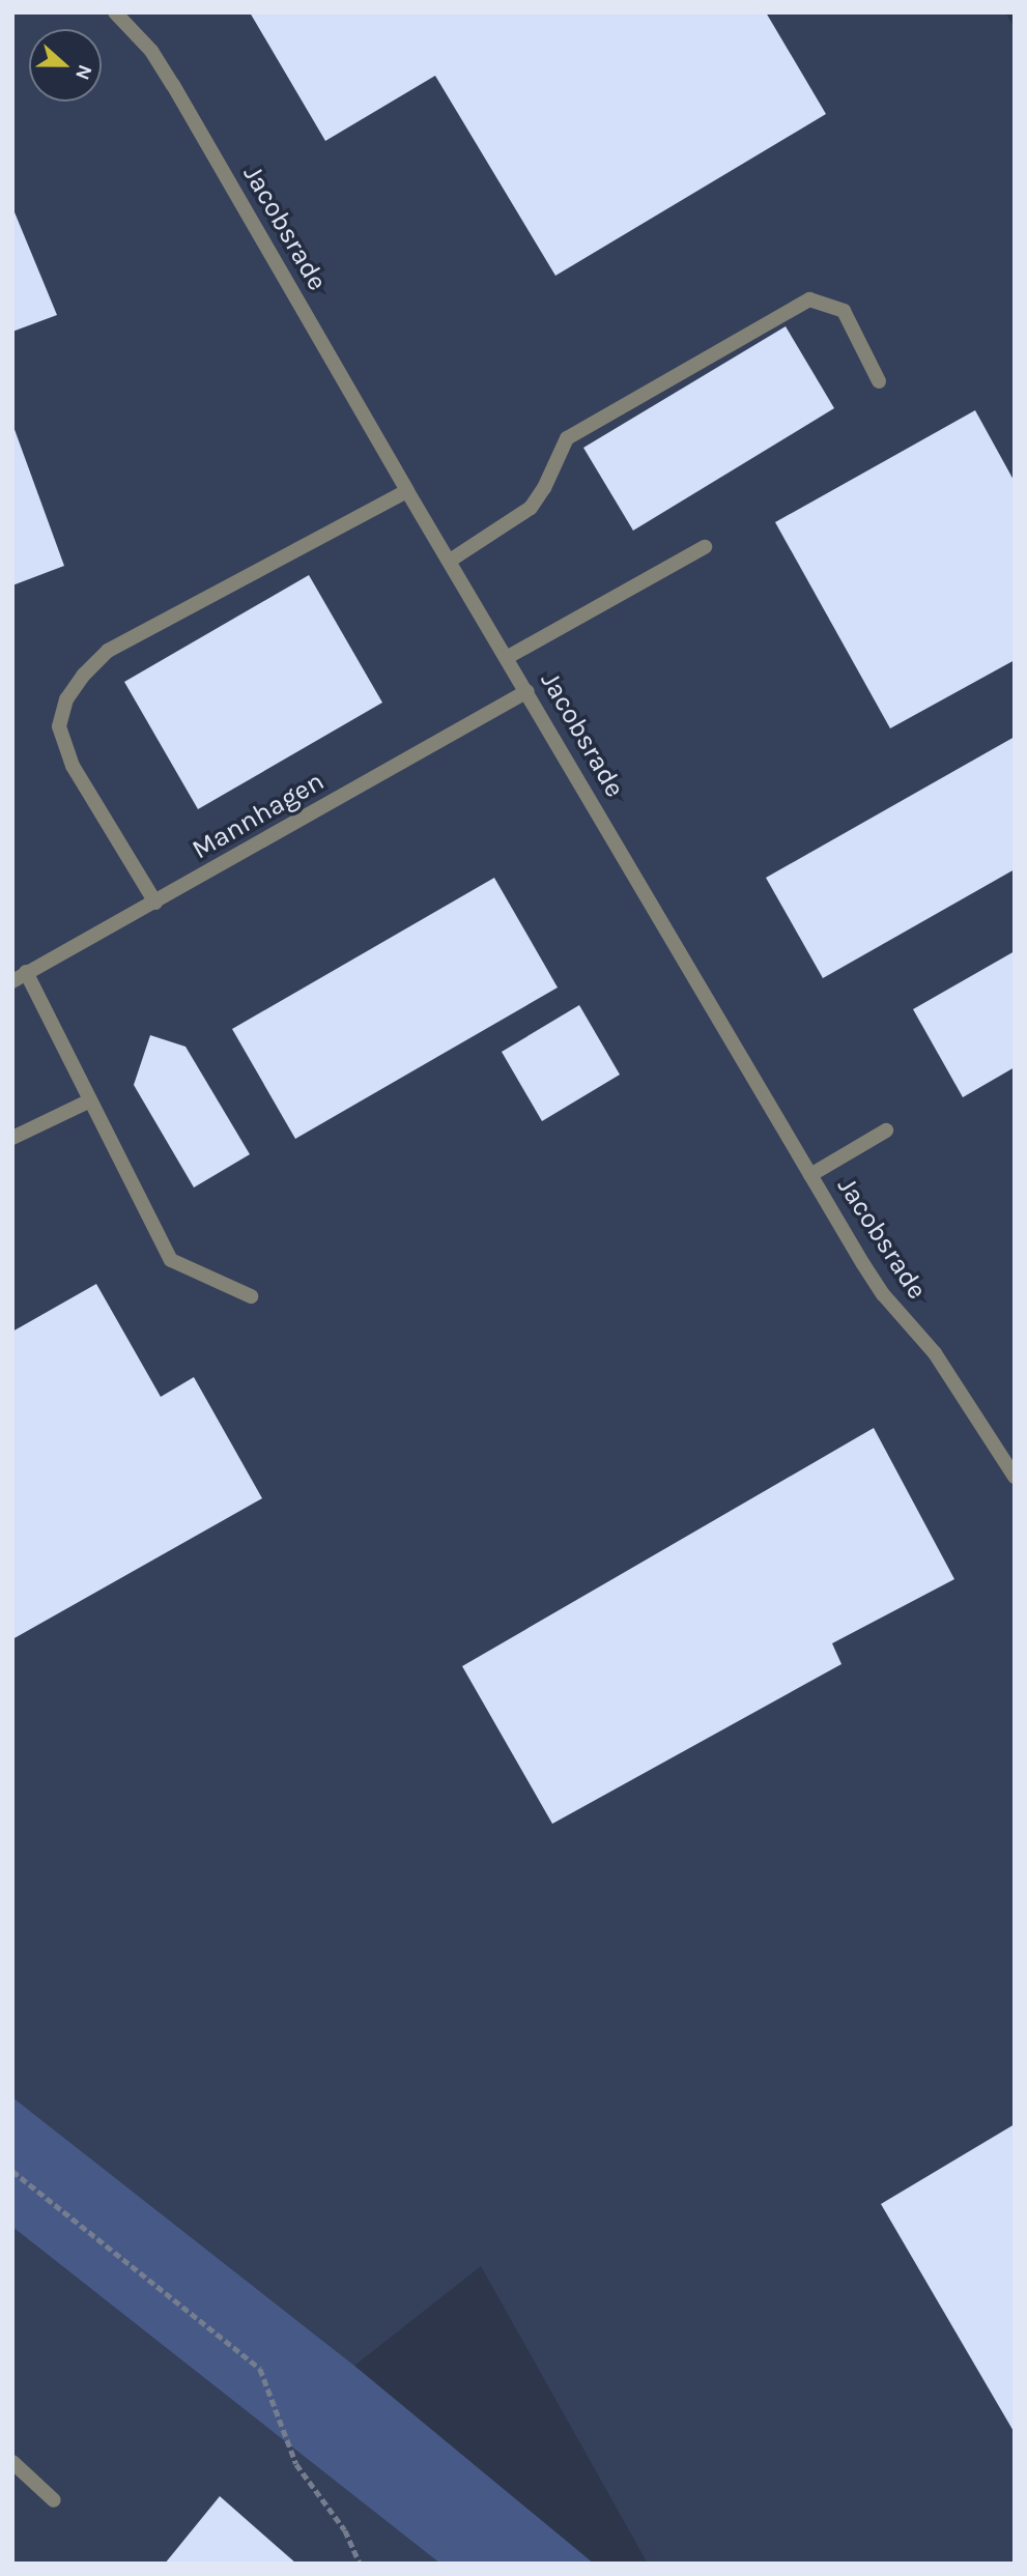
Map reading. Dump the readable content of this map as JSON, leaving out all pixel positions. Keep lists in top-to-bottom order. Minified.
{"streets":{"street":["Jacobsrade","Mannhagen"]},"crossings":[["Jacobsrade","Mannhagen"]],"north":"right"}
